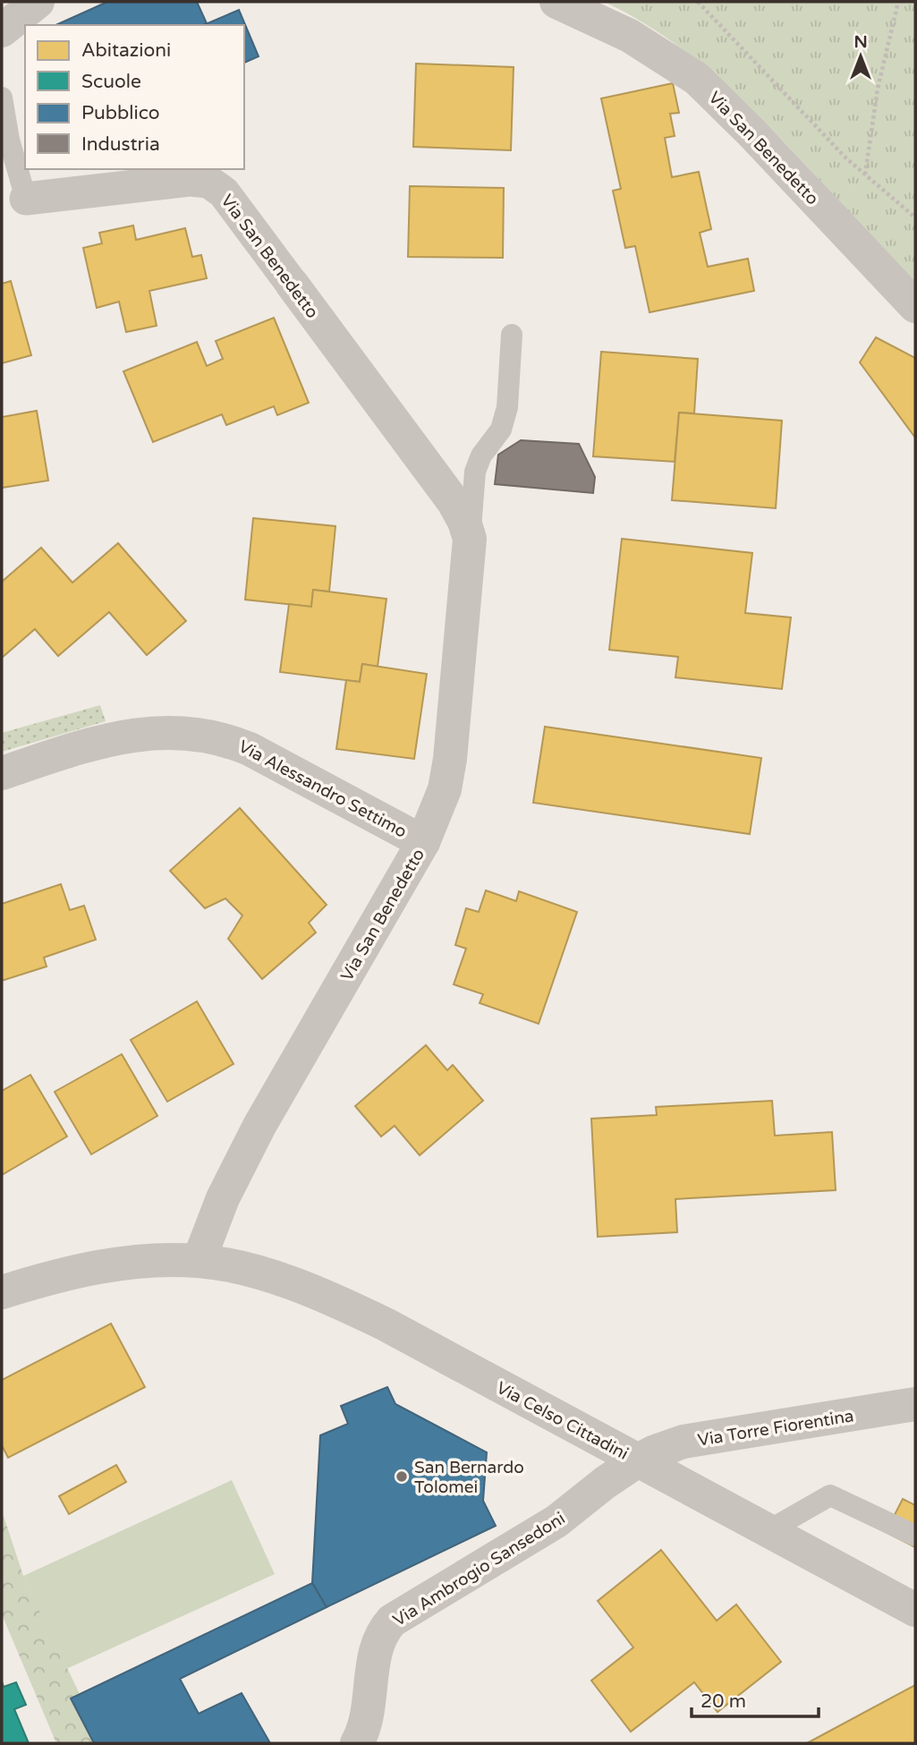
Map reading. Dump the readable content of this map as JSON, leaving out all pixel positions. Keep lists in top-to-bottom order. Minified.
{"streets":{"street":["Via San Benedetto","Via Alessandro Settimo","Via Celso Cittadini","Via Torre Fiorentina","Via Ambrogio Sansedoni"]},"crossings":[["Via San Benedetto","Via Alessandro Settimo"],["Via San Benedetto","Via Celso Cittadini"],["Via Celso Cittadini","Via Torre Fiorentina"],["Via Celso Cittadini","Via Ambrogio Sansedoni"],["Via Torre Fiorentina","Via Ambrogio Sansedoni"]],"places":["San Bernardo Tolomei"],"legend":["Abitazioni","Scuole","Pubblico","Industria"],"scale_bar":"20 m","north":"top"}
